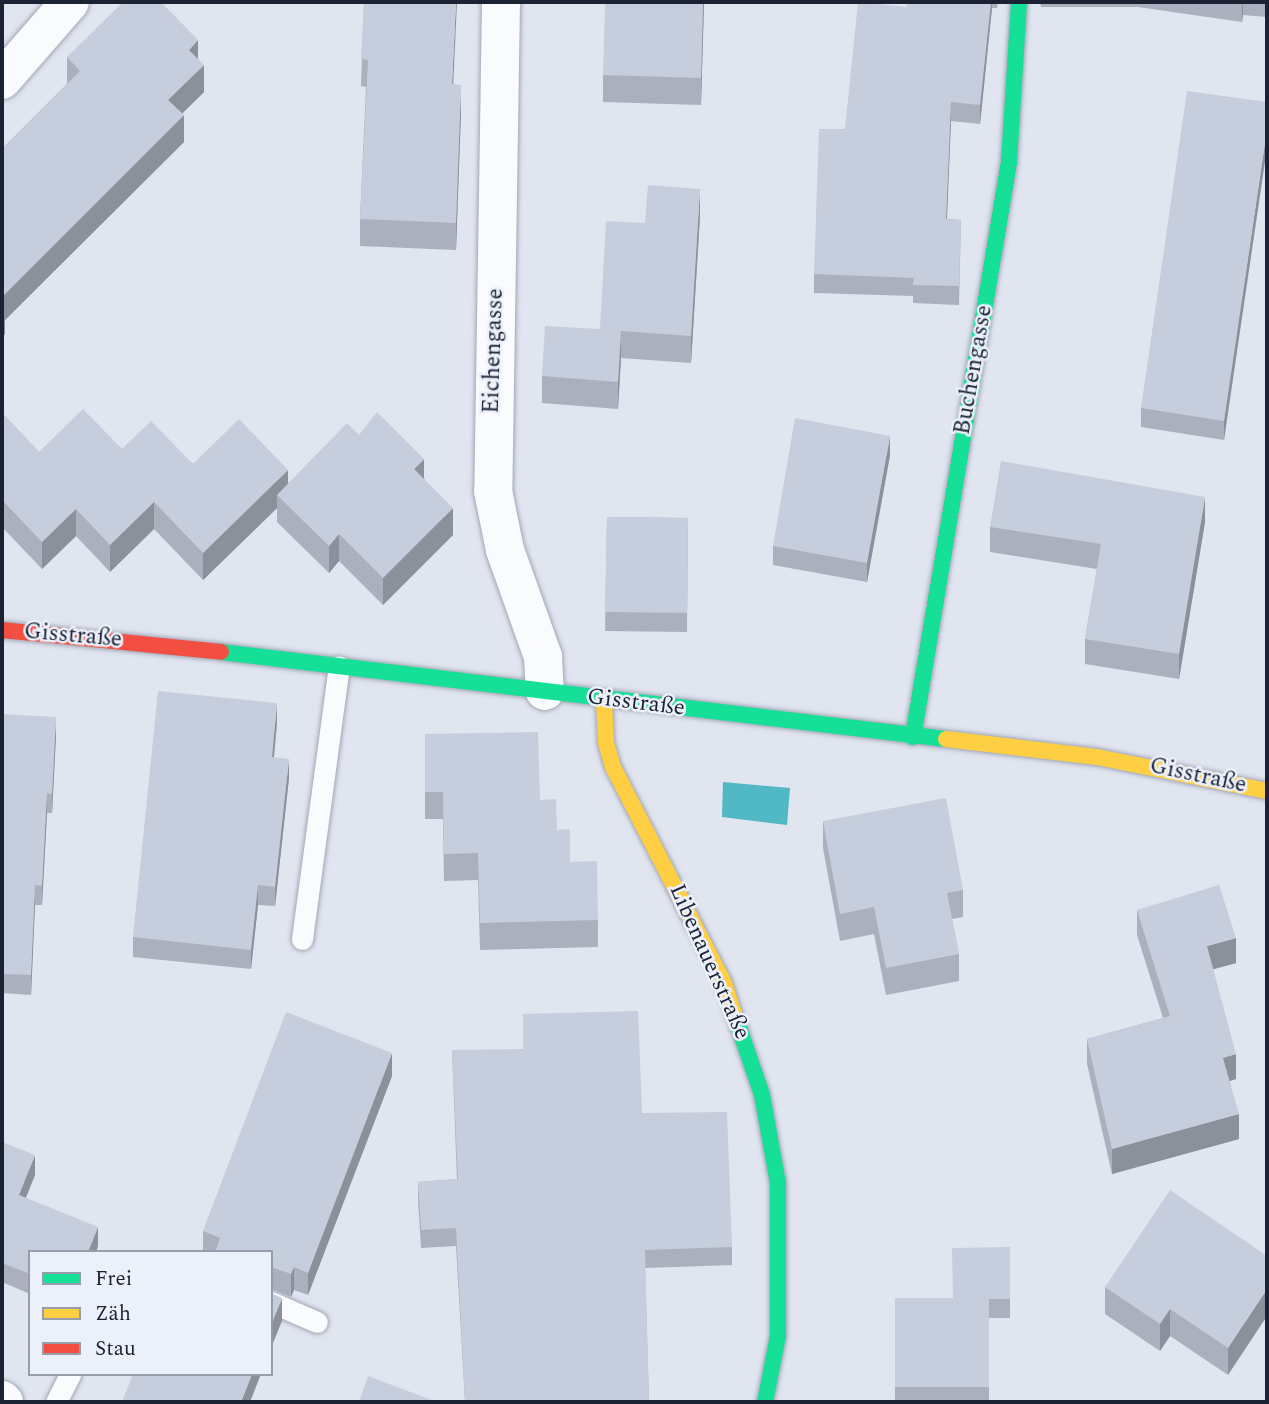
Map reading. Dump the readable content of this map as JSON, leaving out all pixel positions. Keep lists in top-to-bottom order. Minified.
{"streets":{"street":["Eichengasse","Buchengasse","Gisstraße","Libenauerstraße"]},"crossings":[["Eichengasse","Gisstraße"],["Buchengasse","Gisstraße"],["Gisstraße","Libenauerstraße"]],"legend":["Frei","Zäh","Stau"]}
